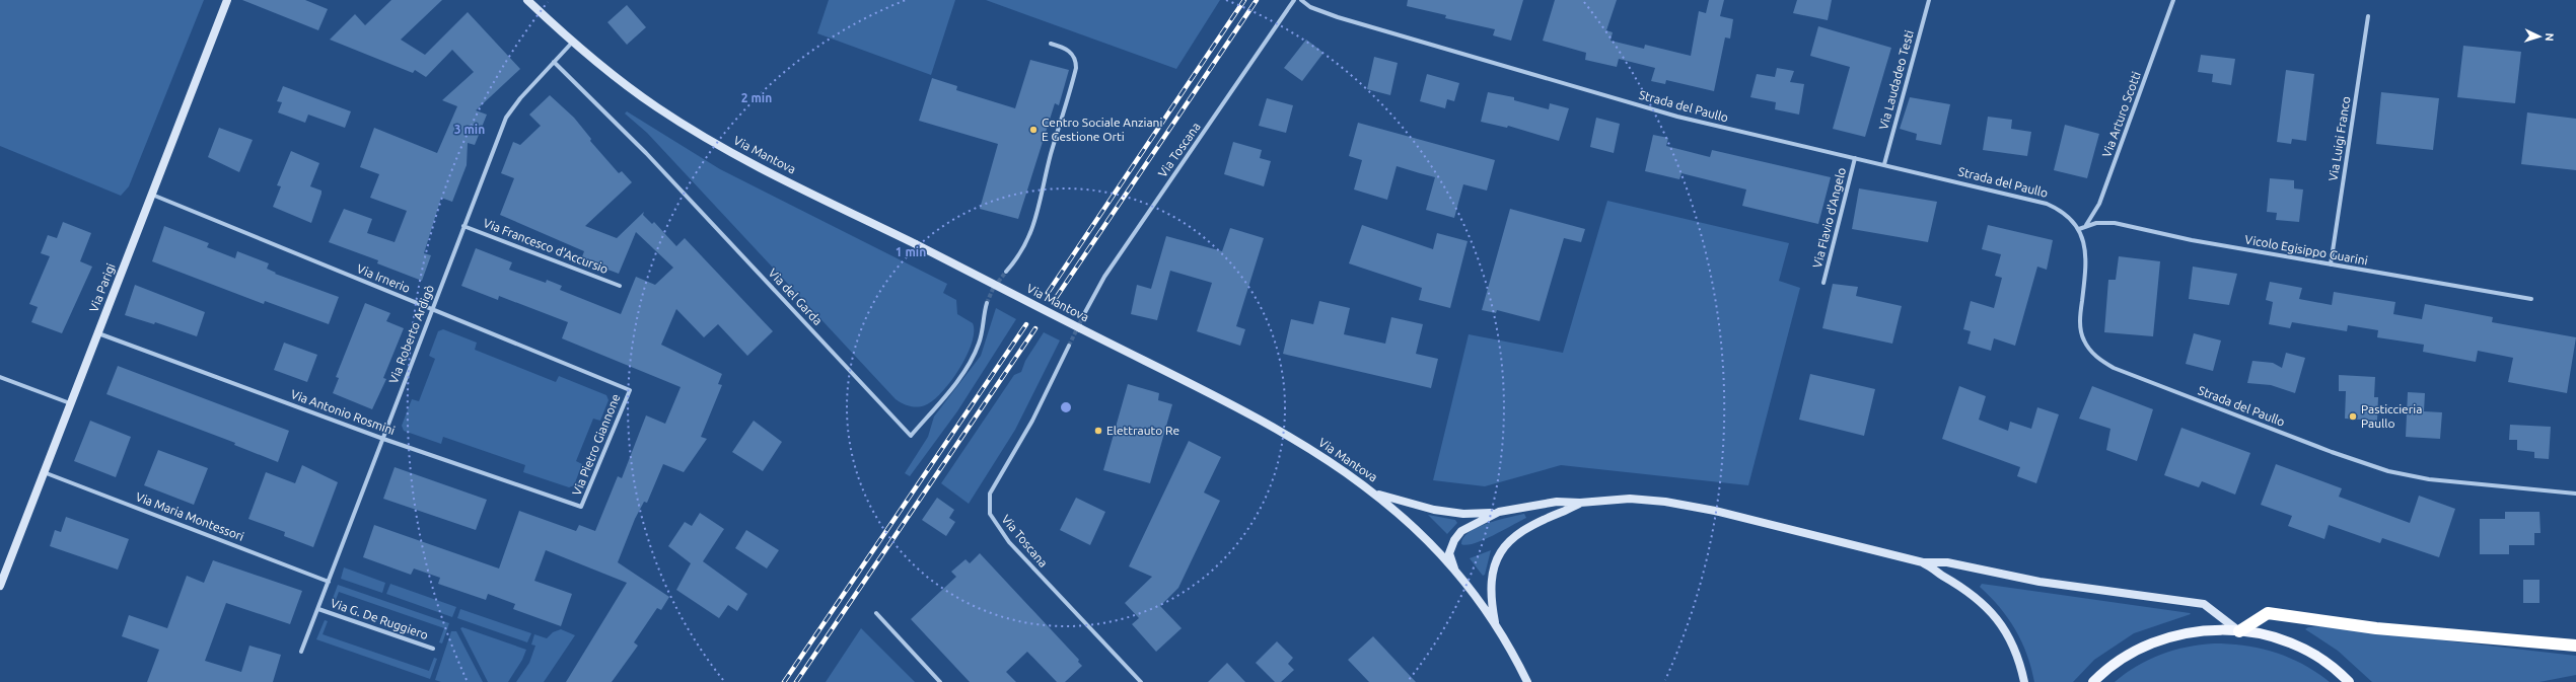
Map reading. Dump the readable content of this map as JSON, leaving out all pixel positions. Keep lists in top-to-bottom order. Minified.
{"streets":{"main road":["Via Mantova","Via Parigi"],"street":["Via Laudadeo Testi","Strada del Paullo","Via Arturo Scotti","Via Luigi Franco","Via Toscana","Via Flavio d'Angelo","Via Francesco d'Accursio","Vicolo Egisippo Guarini","Via Irnerio","Via del Garda","Via Roberto Ardigò","Via Antonio Rosmini","Via Pietro Giannone","Via Maria Montessori","Via G. De Ruggiero"]},"crossings":[["Via Laudadeo Testi","Strada del Paullo"],["Strada del Paullo","Via Arturo Scotti"],["Strada del Paullo","Via Flavio d'Angelo"],["Strada del Paullo","Vicolo Egisippo Guarini"],["Via Arturo Scotti","Vicolo Egisippo Guarini"],["Via Luigi Franco","Vicolo Egisippo Guarini"],["Via Mantova","Via Roberto Ardigò"],["Via Francesco d'Accursio","Via Roberto Ardigò"],["Via Irnerio","Via Parigi"],["Via Irnerio","Via Roberto Ardigò"],["Via Irnerio","Via Pietro Giannone"],["Via Parigi","Via Antonio Rosmini"],["Via Parigi","Via Maria Montessori"],["Via del Garda","Via Roberto Ardigò"],["Via Roberto Ardigò","Via Antonio Rosmini"],["Via Roberto Ardigò","Via Maria Montessori"],["Via Roberto Ardigò","Via G. De Ruggiero"],["Via Antonio Rosmini","Via Pietro Giannone"]],"places":["Centro Sociale Anziani E Gestione Orti","Pasticcieria Paullo","Elettrauto Re"],"north":"right","rings":["2 min","3 min","1 min"]}
